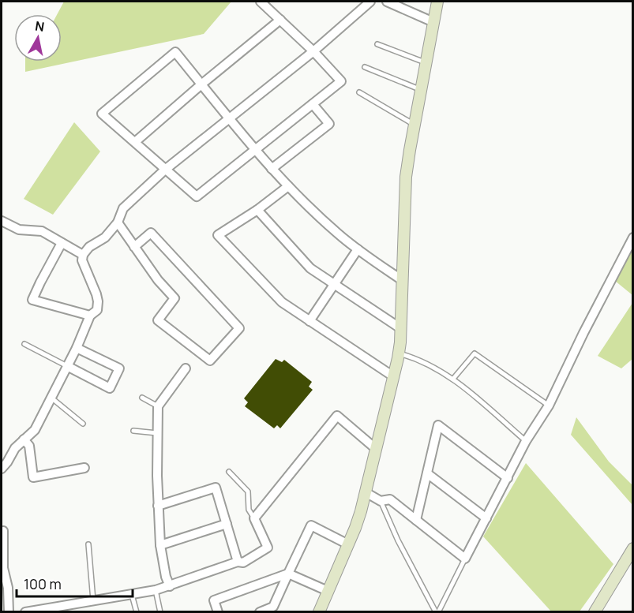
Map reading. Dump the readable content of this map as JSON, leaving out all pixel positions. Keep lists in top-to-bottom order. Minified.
{"scale_bar":"100 m","north":"top"}
